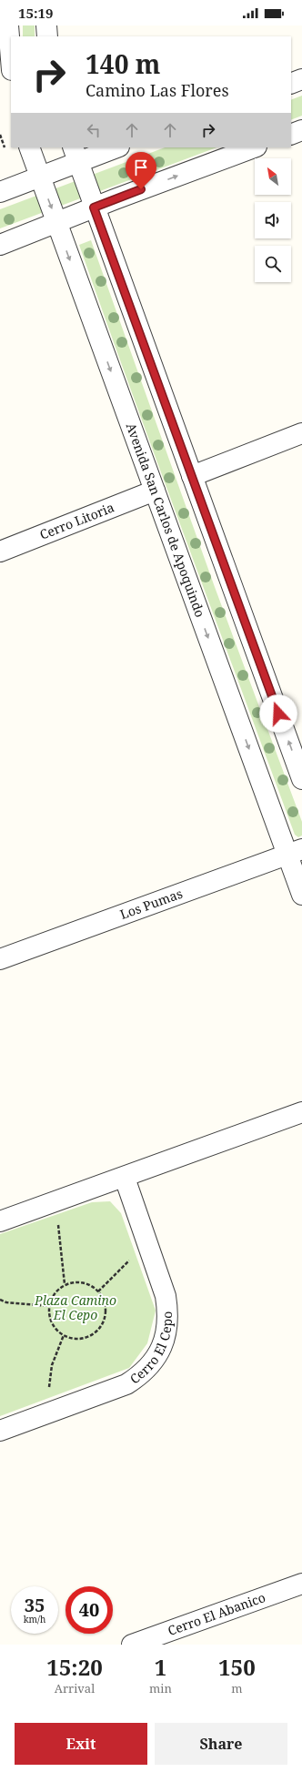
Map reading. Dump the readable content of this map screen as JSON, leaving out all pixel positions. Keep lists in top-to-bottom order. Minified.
{"streets":{"street":["Avenida San Carlos de Apoquindo","Cerro Litoria","Los Pumas","Cerro El Cepo","Cerro El Abanico"]},"crossings":[["Avenida San Carlos de Apoquindo","Cerro Litoria"],["Avenida San Carlos de Apoquindo","Los Pumas"]],"parks":["Plaza Camino El Cepo"],"north":"top left","page":{"status":"15:19","turn":["140 m","Camino Las Flores"],"speed":"35 km/h","limit":"40","eta":["15:20","Arrival","1","min","150","m"],"buttons":["Exit","Share"]}}
